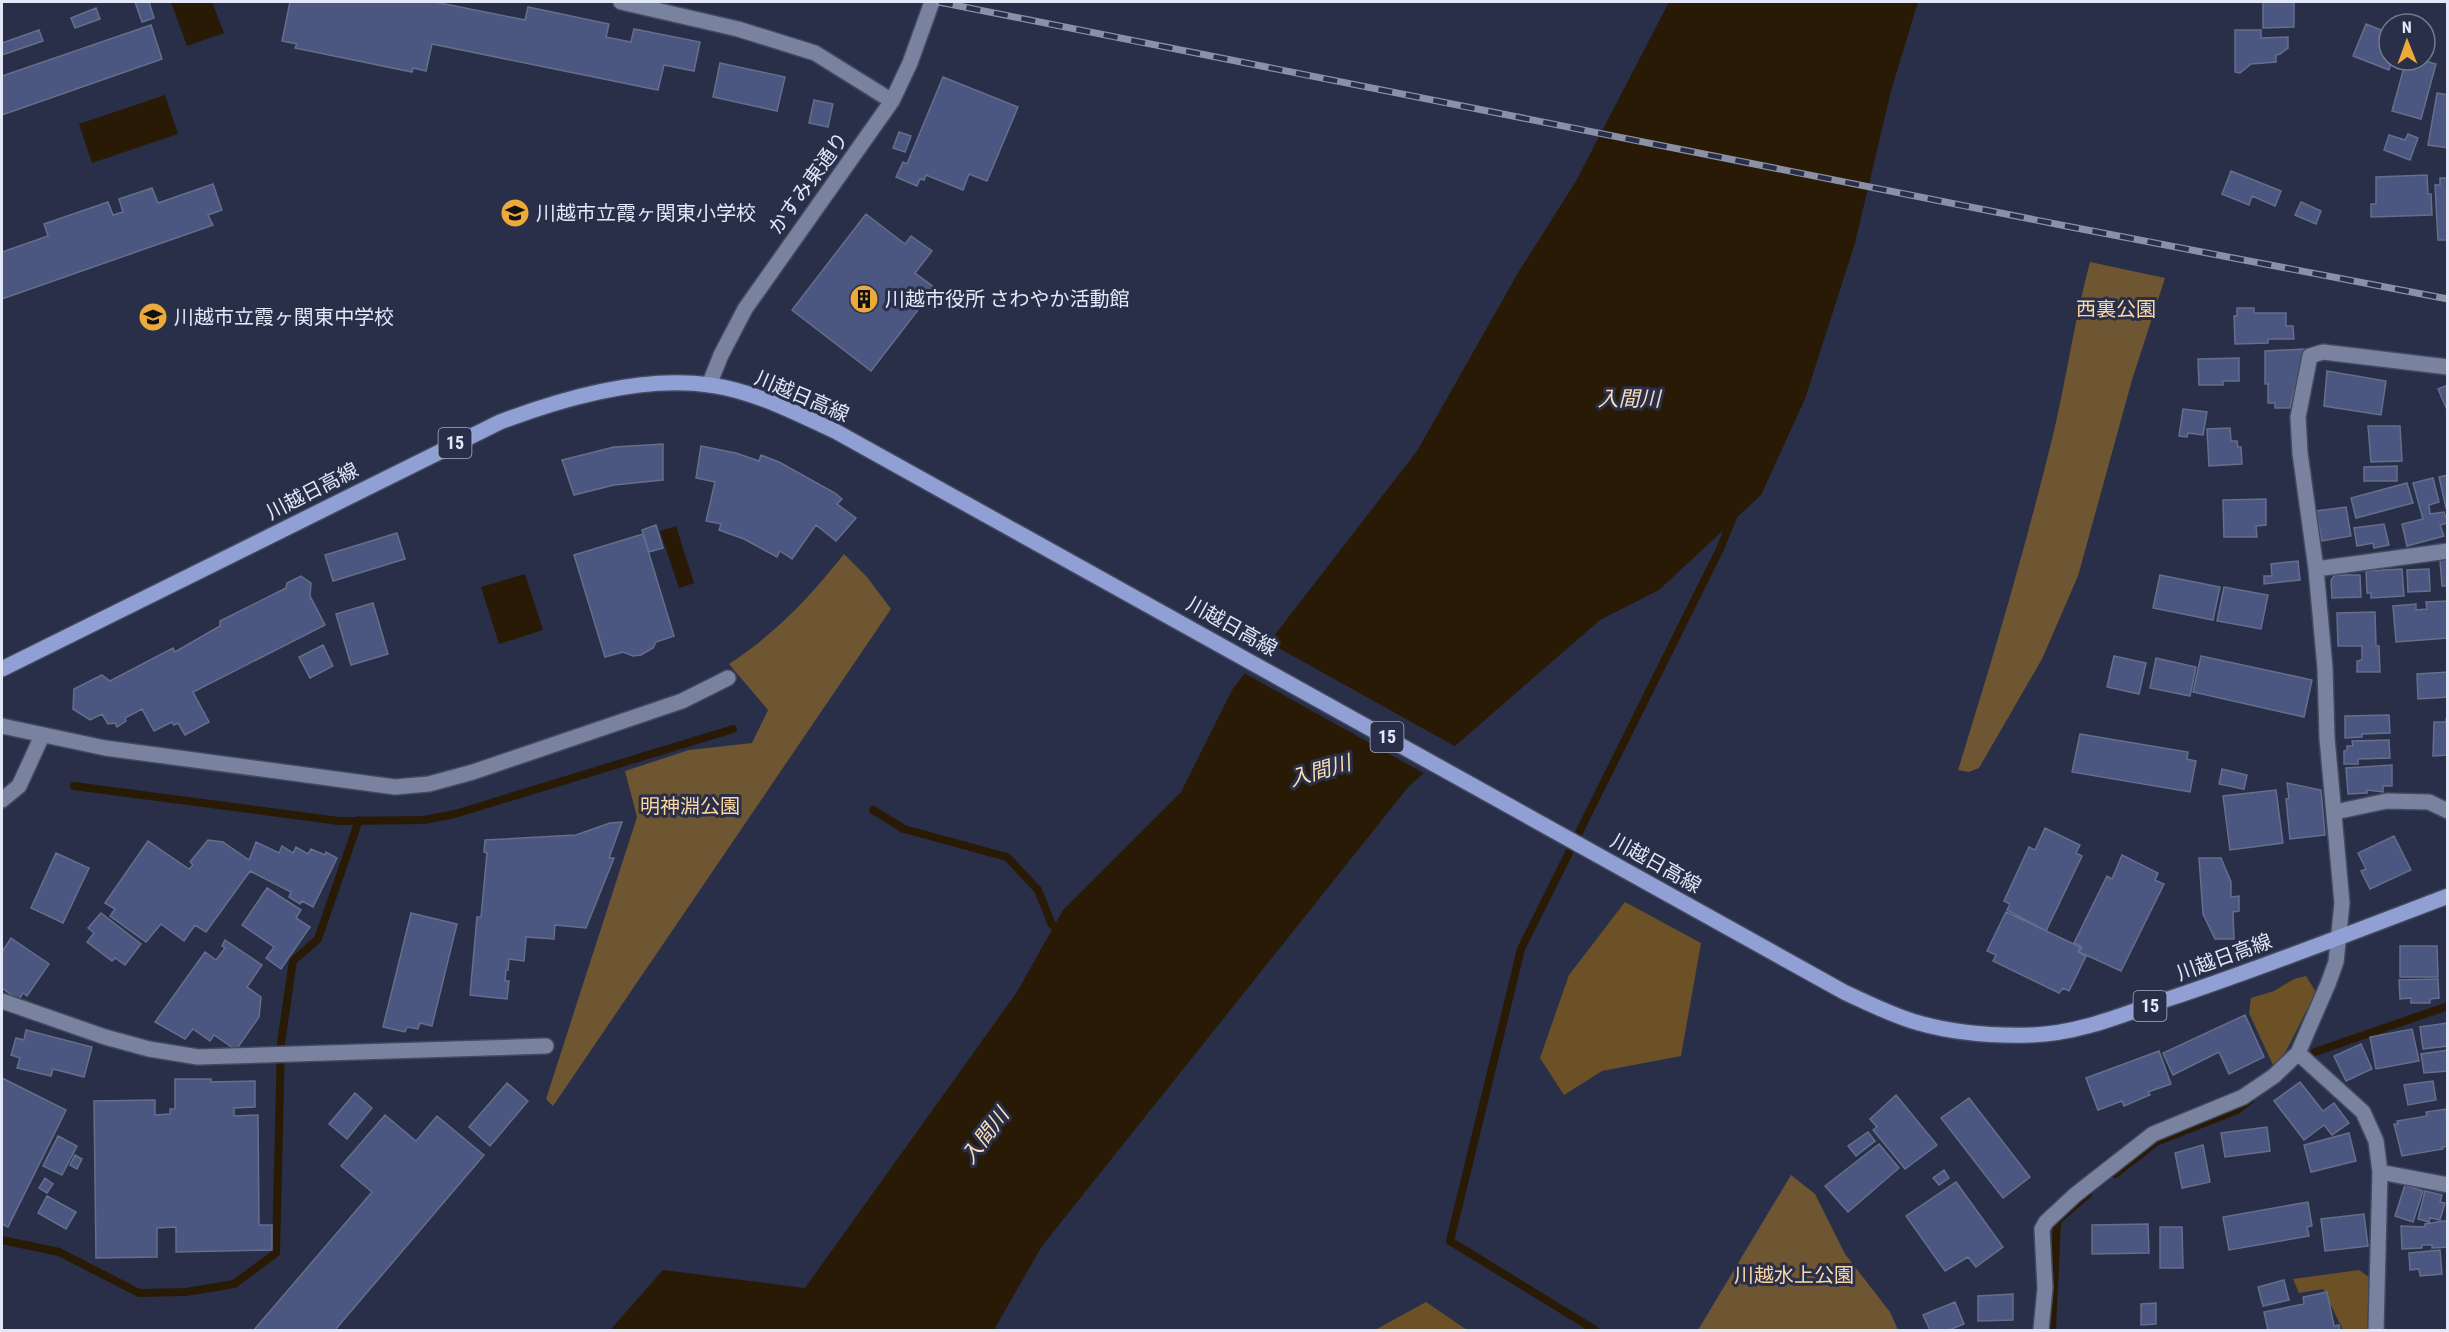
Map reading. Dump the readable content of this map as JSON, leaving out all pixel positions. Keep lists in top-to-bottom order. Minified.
{"streets":{"main road":["川越日高線","15"],"street":["かすみ東通り"]},"crossings":[["かすみ東通り","川越日高線"]],"water":["入間川"],"parks":["西裏公園","明神淵公園","川越水上公園"],"places":{"school or university":["川越市立霞ヶ関東小学校","川越市立霞ヶ関東中学校"],"building":["川越市役所 さわやか活動館"]},"north":"top"}
